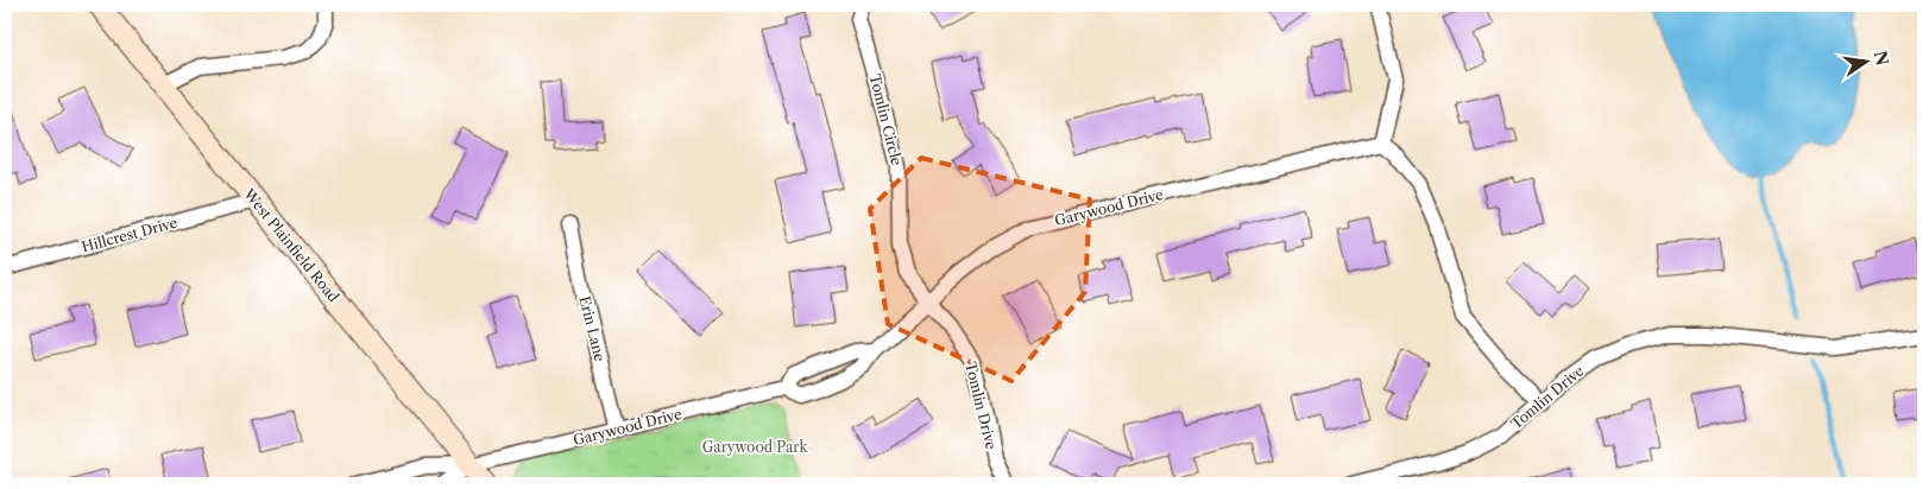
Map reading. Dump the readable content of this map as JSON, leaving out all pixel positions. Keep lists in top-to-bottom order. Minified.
{"streets":{"main road":["West Plainfield Road"],"street":["Tomlin Circle","Garywood Drive","Hillcrest Drive","Erin Lane","Tomlin Drive"]},"crossings":[["Tomlin Circle","Garywood Drive"],["Tomlin Circle","Tomlin Drive"],["Garywood Drive","West Plainfield Road"],["Garywood Drive","Erin Lane"],["Garywood Drive","Tomlin Drive"],["Hillcrest Drive","West Plainfield Road"]],"parks":["Garywood Park"],"north":"right"}
